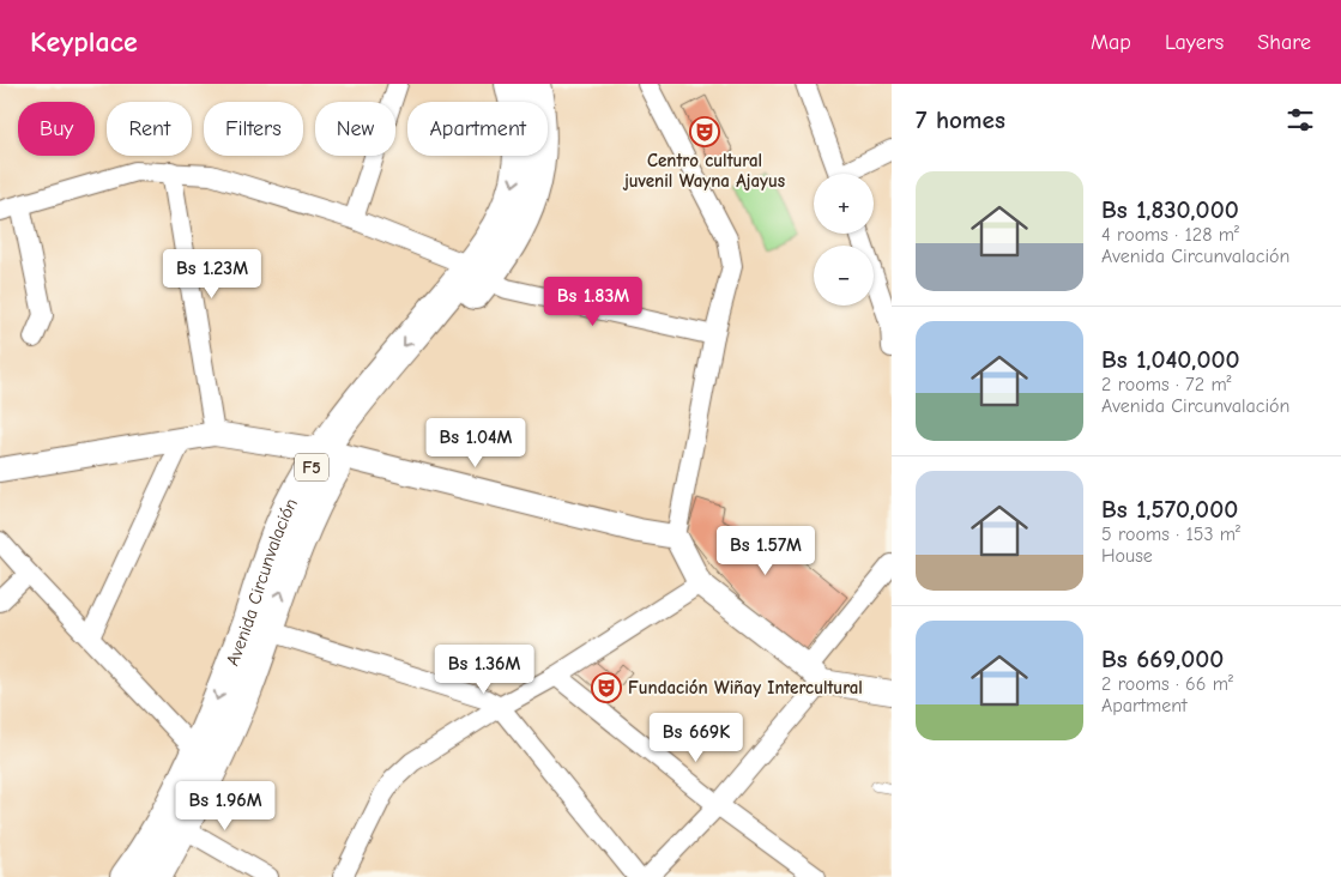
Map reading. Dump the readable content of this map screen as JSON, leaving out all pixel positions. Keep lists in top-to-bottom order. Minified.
{"streets":{"highway":["F5","Avenida Circunvalación"]},"places":{"theatre":["Centro cultural juvenil Wayna Ajayus","Fundación Wiñay Intercultural"]},"page":{"header":"Keyplace","nav":["Map","Layers","Share"],"heading":"7 homes","chip":["Buy","Rent","Filters","New","Apartment"],"list":[{"name":"Bs 1,830,000","note":"4 rooms · 128 m² · Avenida Circunvalación"},{"name":"Bs 1,040,000","note":"2 rooms · 72 m² · Avenida Circunvalación"},{"name":"Bs 1,570,000","note":"5 rooms · 153 m² · House"},{"name":"Bs 669,000","note":"2 rooms · 66 m² · Apartment"}],"map_buttons":["+","−"],"price":["Bs 1.23M","Bs 1.83M","Bs 1.04M","Bs 1.57M","Bs 1.36M","Bs 669K","Bs 1.96M"]}}
